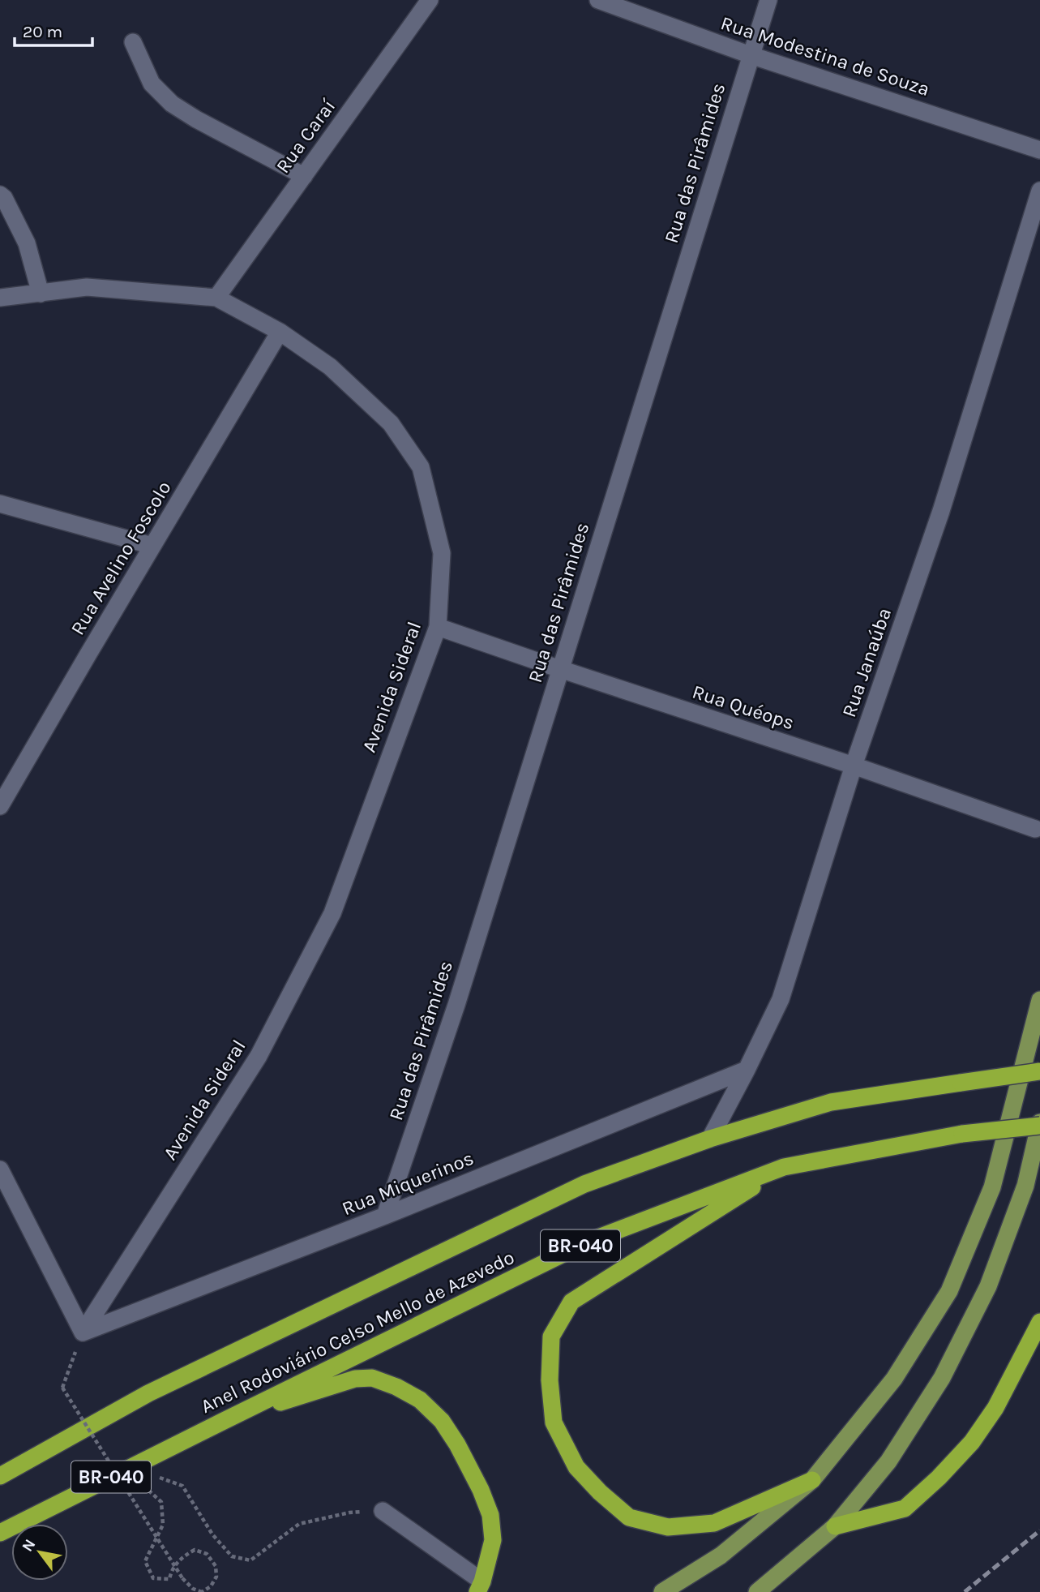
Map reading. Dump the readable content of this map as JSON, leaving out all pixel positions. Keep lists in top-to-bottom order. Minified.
{"streets":{"highway":["BR-040","Anel Rodoviário Celso Mello de Azevedo"],"street":["Rua Modestina de Souza","Rua Caraí","Rua das Pirâmides","Rua Avelino Foscolo","Rua Janaúba","Avenida Sideral","Rua Quéops","Rua Miquerinos"]},"crossings":[["Rua Modestina de Souza","Rua das Pirâmides"],["Rua Caraí","Avenida Sideral"],["Rua das Pirâmides","Rua Quéops"],["Rua das Pirâmides","Rua Miquerinos"],["Rua Avelino Foscolo","Avenida Sideral"],["Rua Janaúba","Rua Quéops"],["Rua Janaúba","Rua Miquerinos"],["Rua Janaúba","Anel Rodoviário Celso Mello de Azevedo"],["Avenida Sideral","Rua Quéops"],["Avenida Sideral","Rua Miquerinos"]],"scale_bar":"20 m","north":"top left"}
